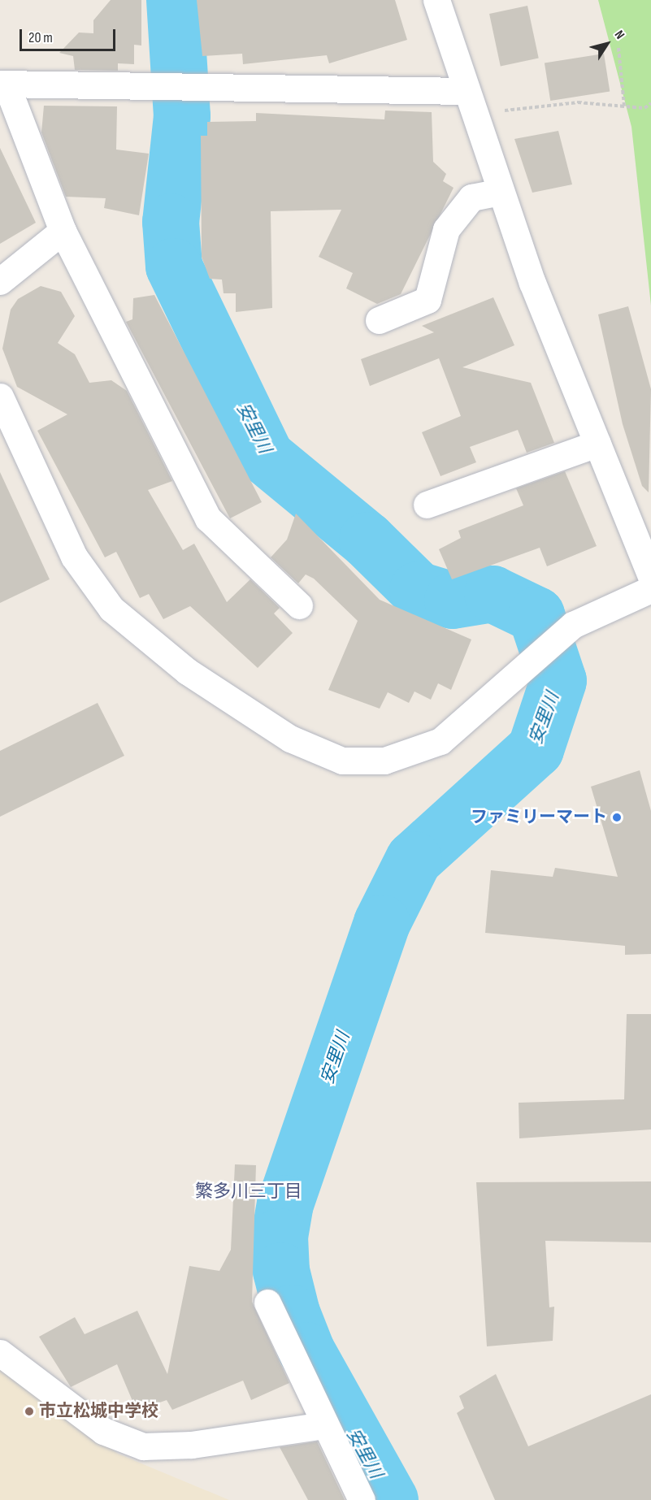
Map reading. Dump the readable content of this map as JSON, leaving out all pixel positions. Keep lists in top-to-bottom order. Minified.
{"districts":["繁多川三丁目"],"water":["安里川"],"places":["ファミリーマート","市立松城中学校"],"scale_bar":"20 m","north":"top right"}
